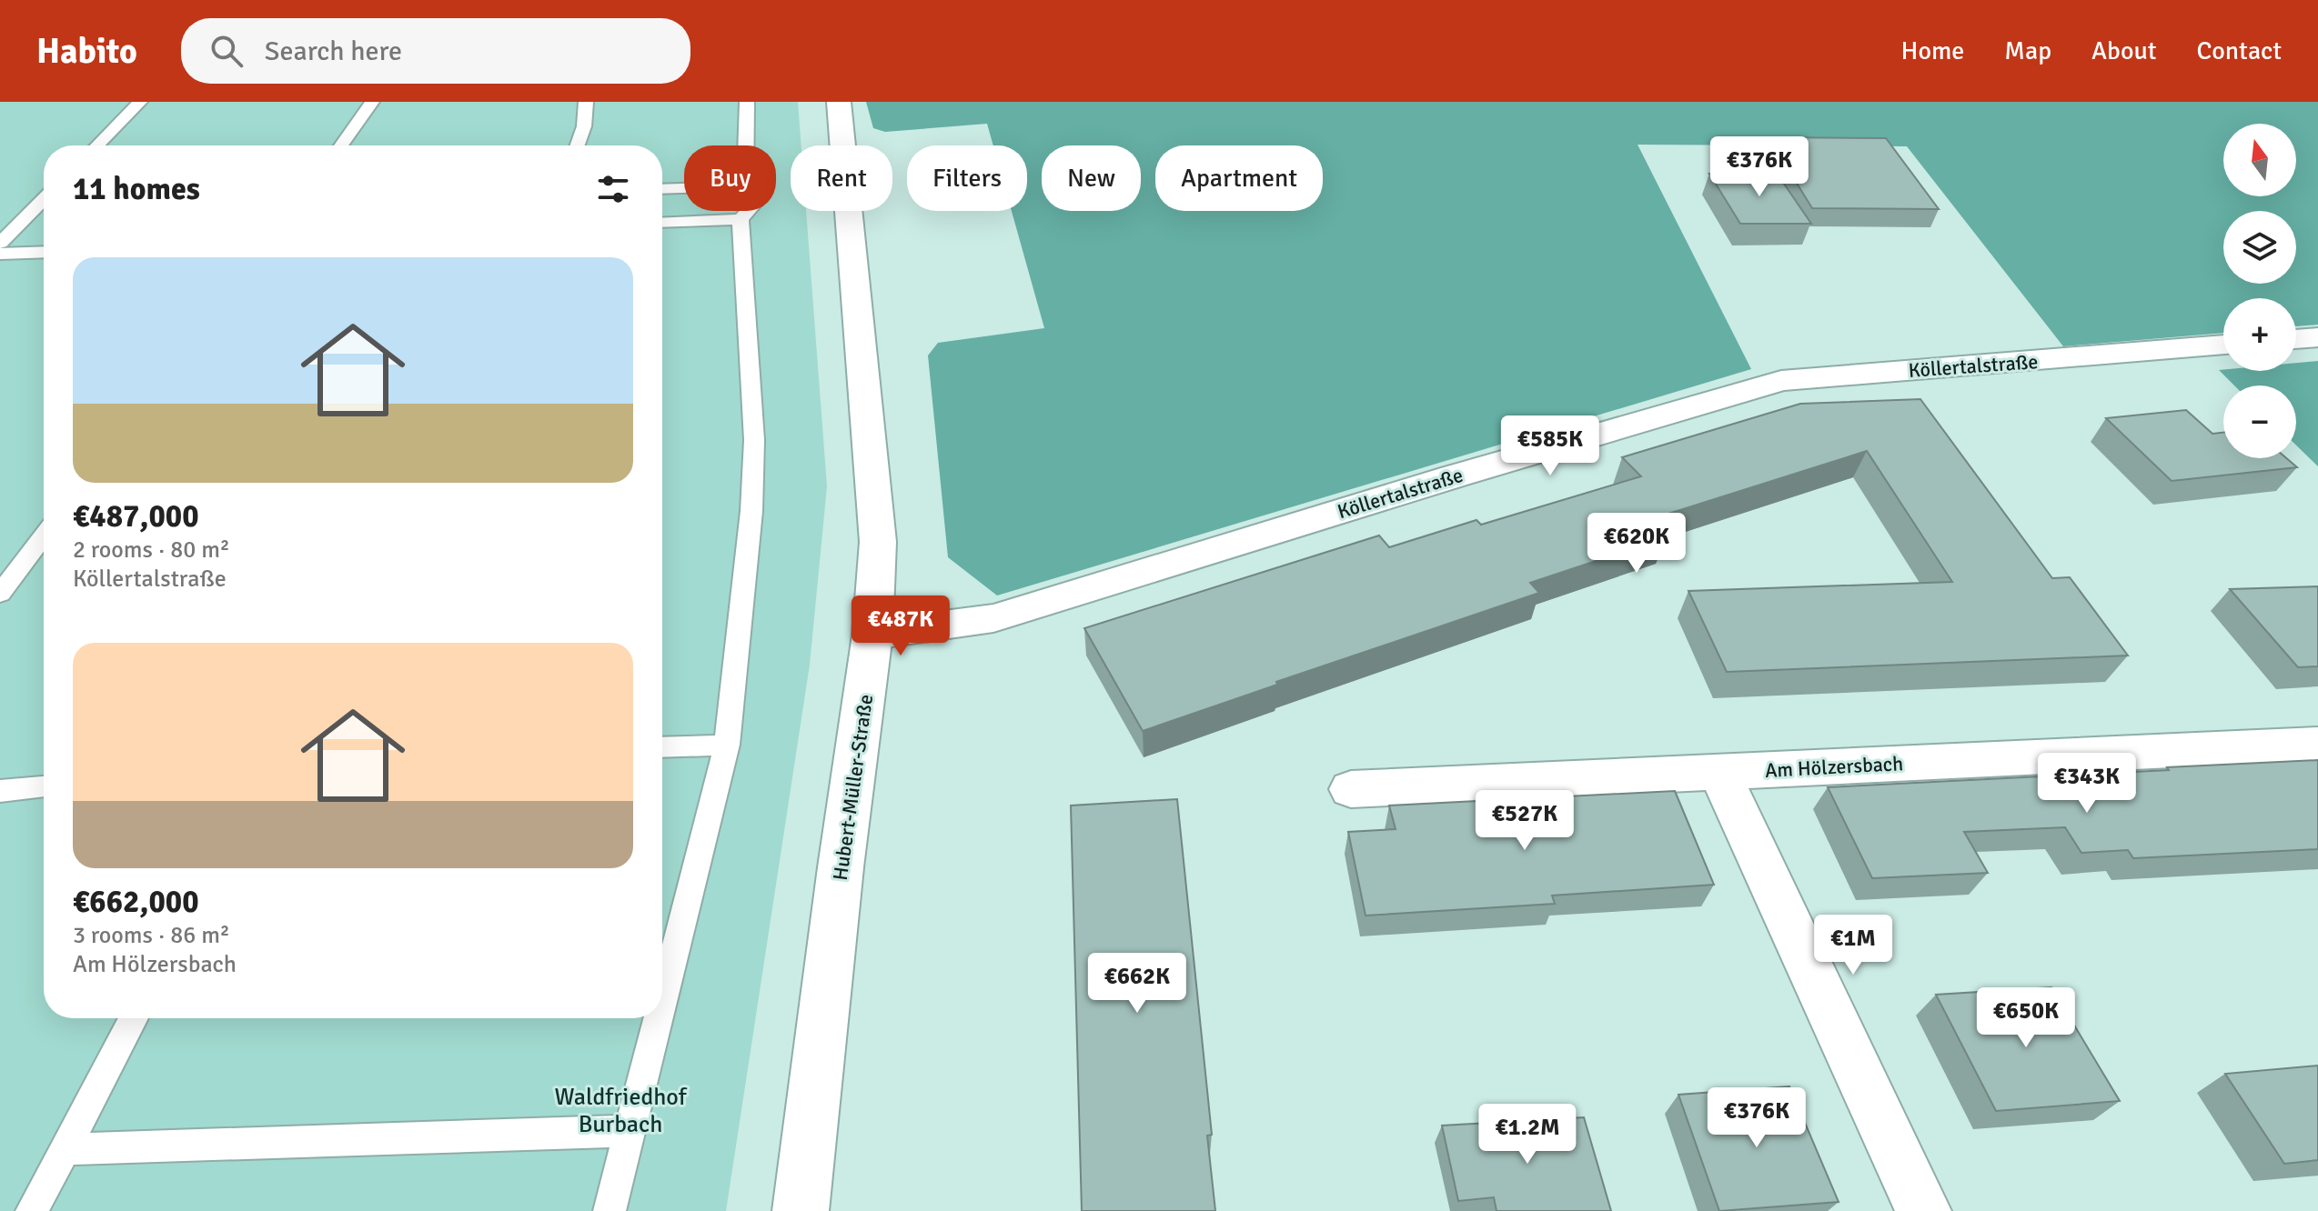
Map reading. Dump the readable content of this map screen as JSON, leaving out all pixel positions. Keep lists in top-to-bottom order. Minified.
{"streets":{"street":["Köllertalstraße","Am Hölzersbach","Hubert-Müller-Straße"]},"crossings":[["Köllertalstraße","Hubert-Müller-Straße"]],"parks":["Waldfriedhof Burbach"],"north":"top","page":{"header":"Habito","search":"Search here","nav":["Home","Map","About","Contact"],"map_buttons":["+","−"],"price":["€376K","€585K","€620K","€487K","€343K","€527K","€1M","€662K","€650K","€376K","€1.2M"],"chip":["Buy","Rent","Filters","New","Apartment"],"heading":"11 homes","list":[{"name":"€487,000","note":"2 rooms · 80 m² · Köllertalstraße"},{"name":"€662,000","note":"3 rooms · 86 m² · Am Hölzersbach"}]}}
